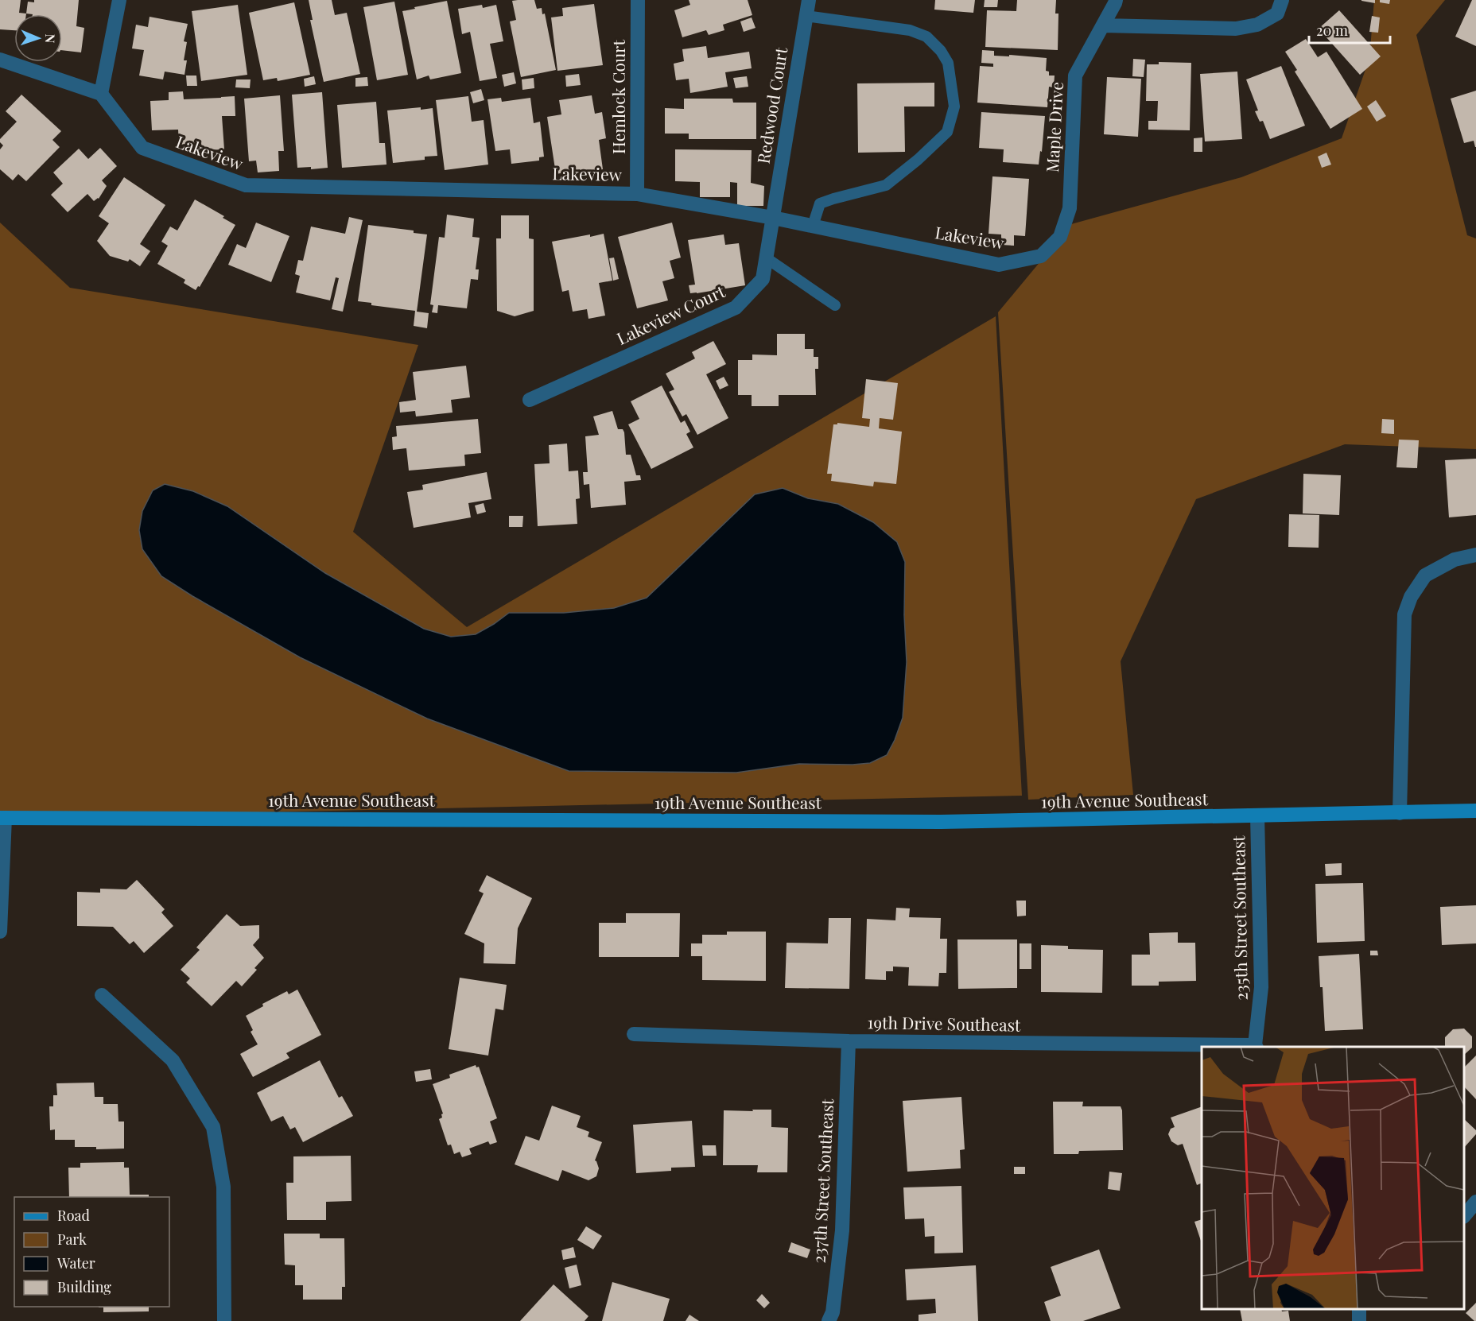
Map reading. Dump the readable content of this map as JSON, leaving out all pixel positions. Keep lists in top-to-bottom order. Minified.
{"streets":{"street":["Hemlock Court","Redwood Court","Maple Drive","Lakeview","Lakeview Court","19th Avenue Southeast","235th Street Southeast","19th Drive Southeast","237th Street Southeast"]},"crossings":[["Hemlock Court","Lakeview"],["Redwood Court","Lakeview"],["Redwood Court","Lakeview Court"],["Maple Drive","Lakeview"],["Lakeview","Lakeview Court"],["19th Avenue Southeast","235th Street Southeast"],["235th Street Southeast","19th Drive Southeast"],["19th Drive Southeast","237th Street Southeast"]],"legend":["Road","Park","Water","Building"],"scale_bar":"20 m","north":"right"}
